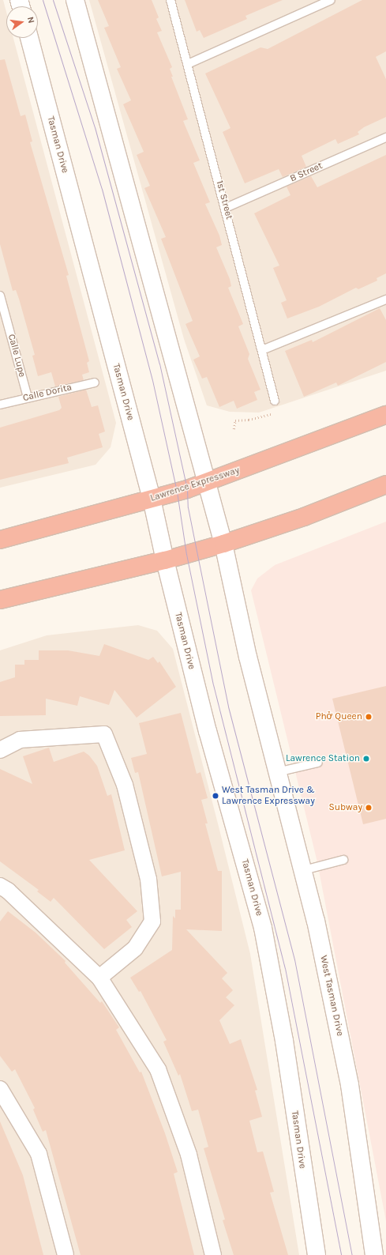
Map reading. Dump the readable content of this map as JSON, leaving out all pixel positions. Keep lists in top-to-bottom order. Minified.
{"streets":{"highway":["Lawrence Expressway"],"main road":["Tasman Drive","West Tasman Drive"],"lane":["B Street","1st Street","Calle Lupe","Calle Dorita"]},"crossings":[["Tasman Drive","Lawrence Expressway"],["B Street","1st Street"],["Calle Lupe","Calle Dorita"]],"places":["Phở Queen","Lawrence Station","West Tasman Drive & Lawrence Expressway","Subway"],"north":"right"}
